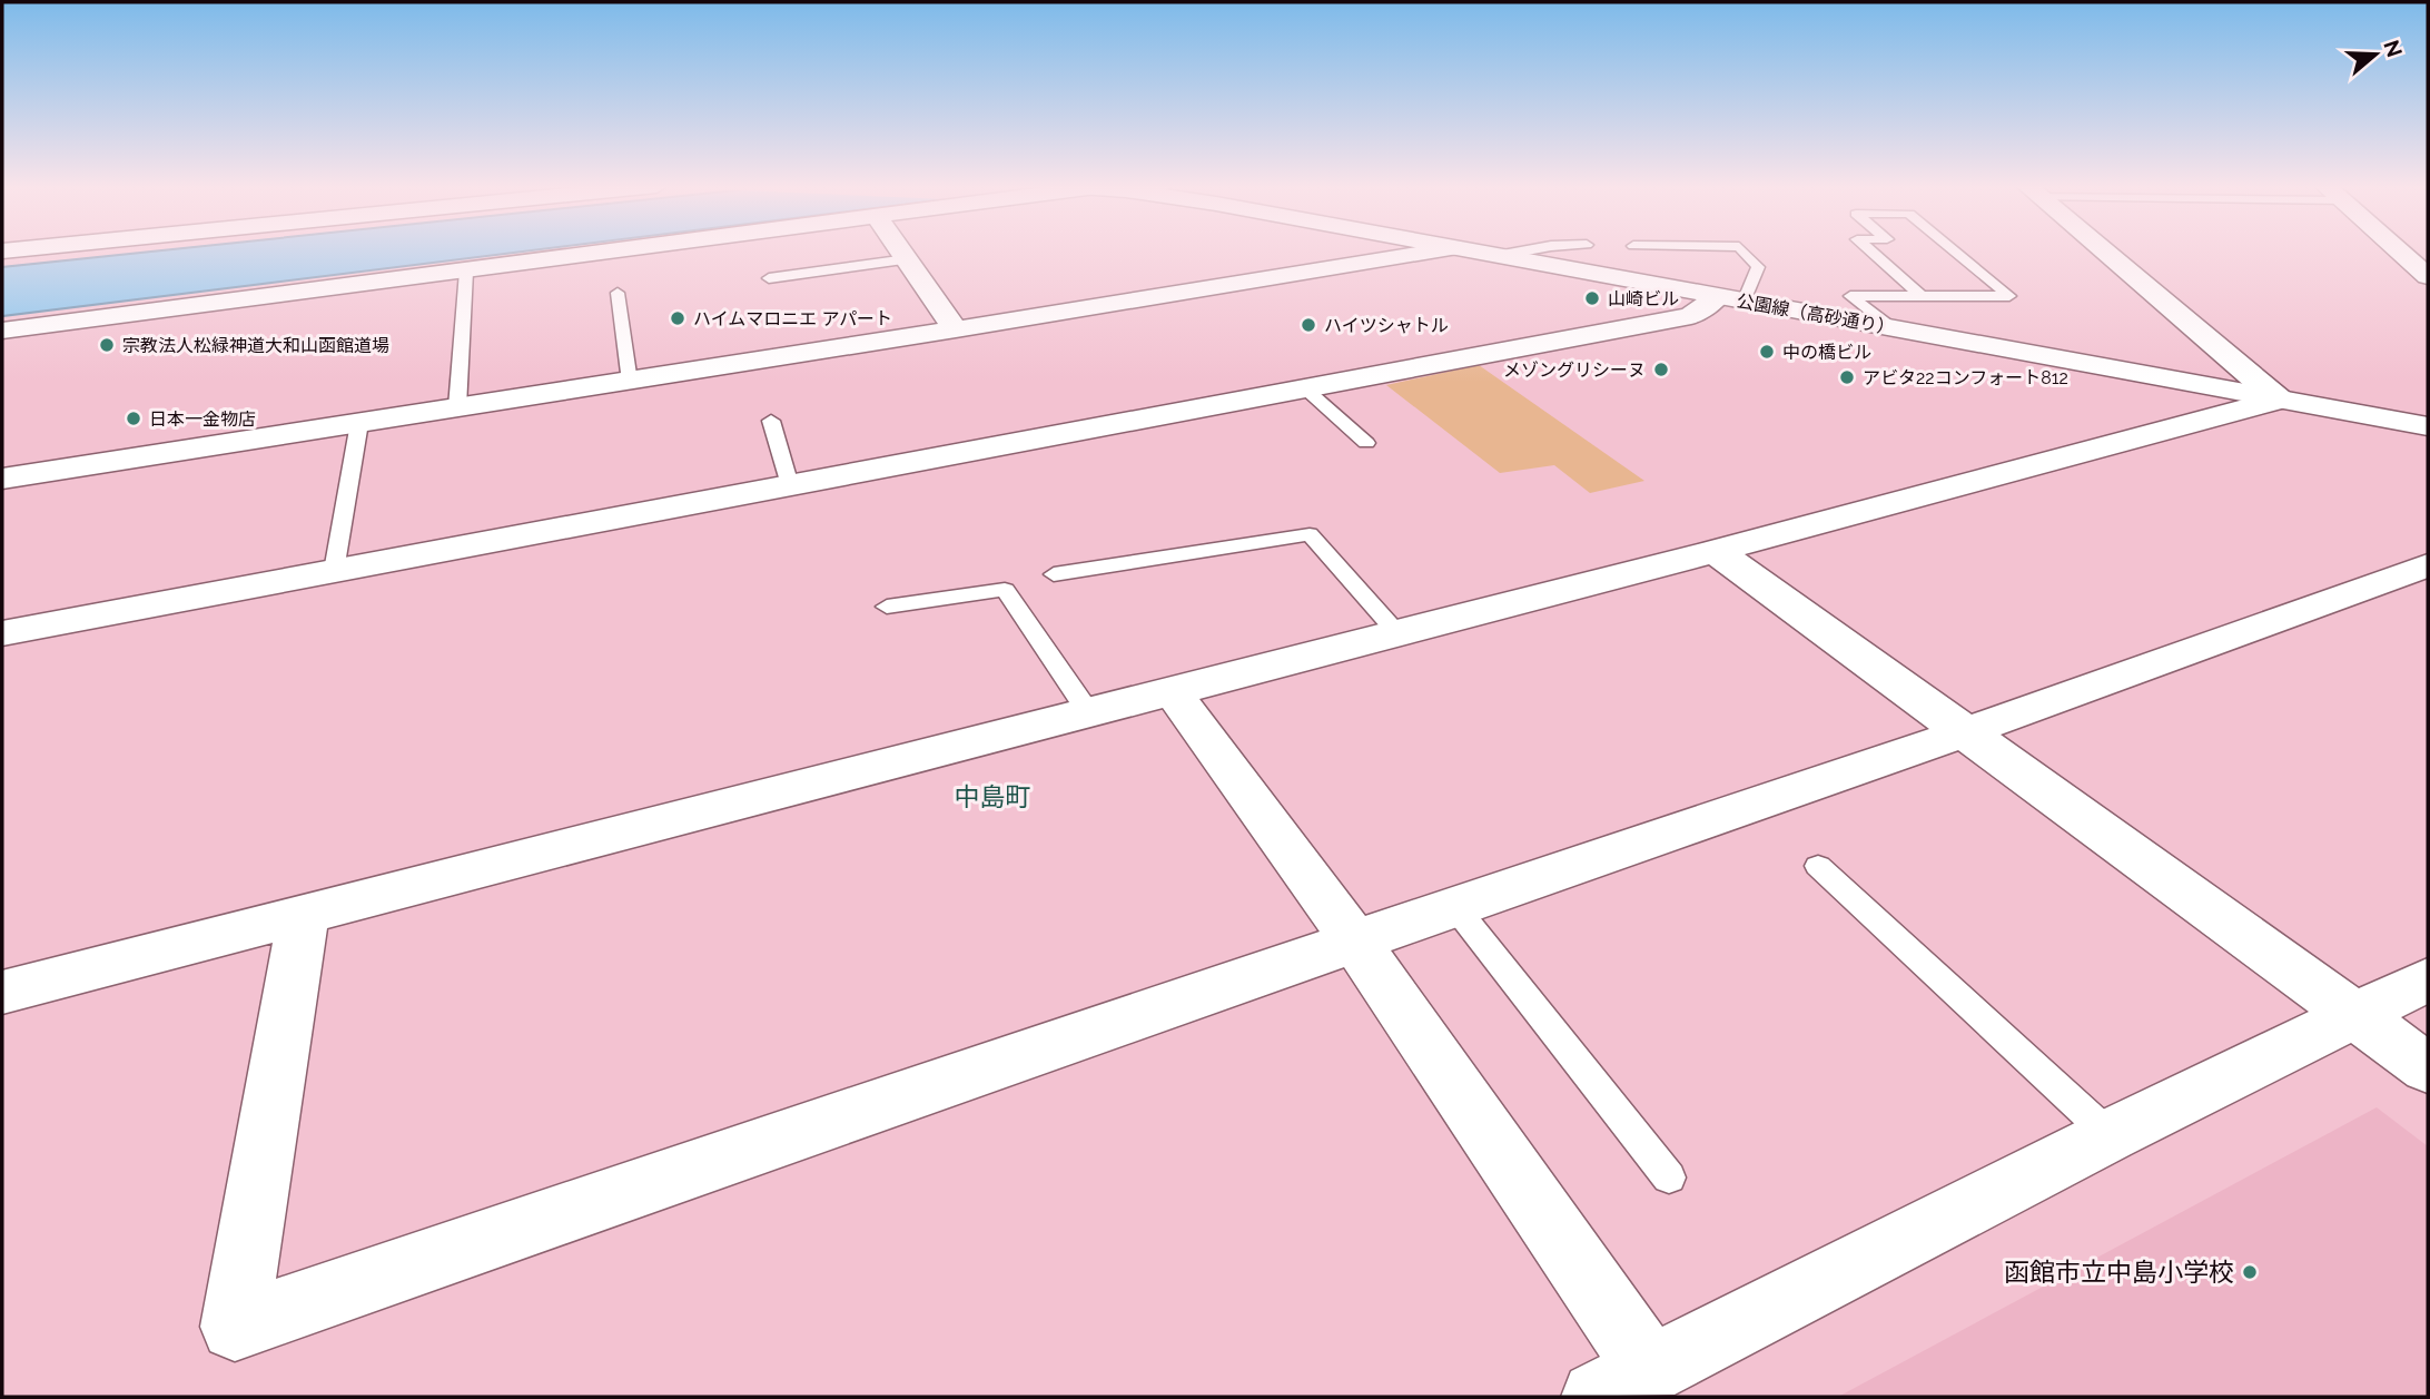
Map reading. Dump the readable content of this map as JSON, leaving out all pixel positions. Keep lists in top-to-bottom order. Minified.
{"streets":{"street":["公園線（高砂通り）"]},"districts":["中島町"],"places":["山崎ビル","ハイムマロニエ アパート","ハイツシャトル","宗教法人松緑神道大和山函館道場","中の橋ビル","メゾングリシーヌ","アビタ22コンフォート812","日本一金物店","函館市立中島小学校"],"north":"right"}
